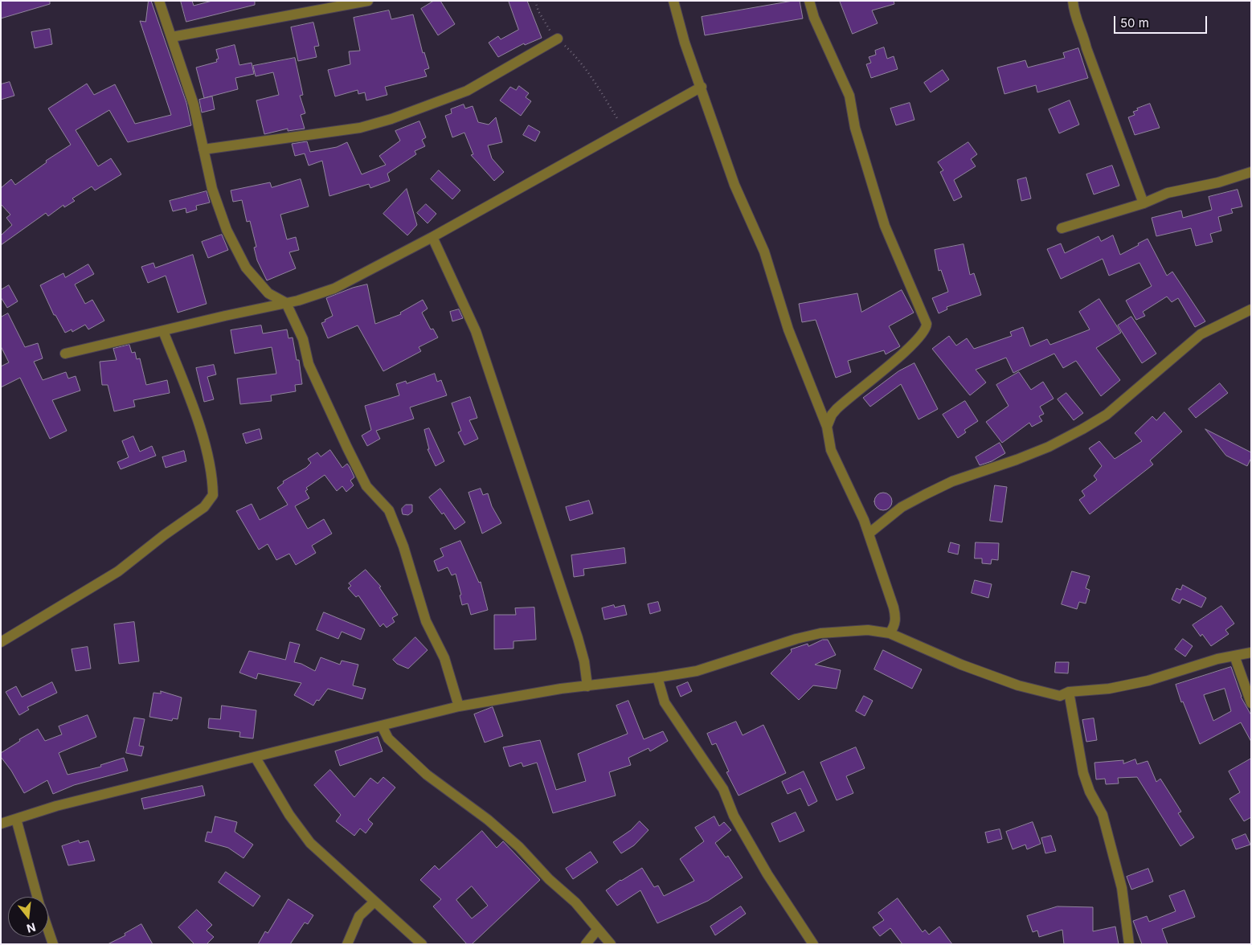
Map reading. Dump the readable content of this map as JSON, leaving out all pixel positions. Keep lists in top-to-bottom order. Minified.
{"scale_bar":"50 m","north":"bottom"}
